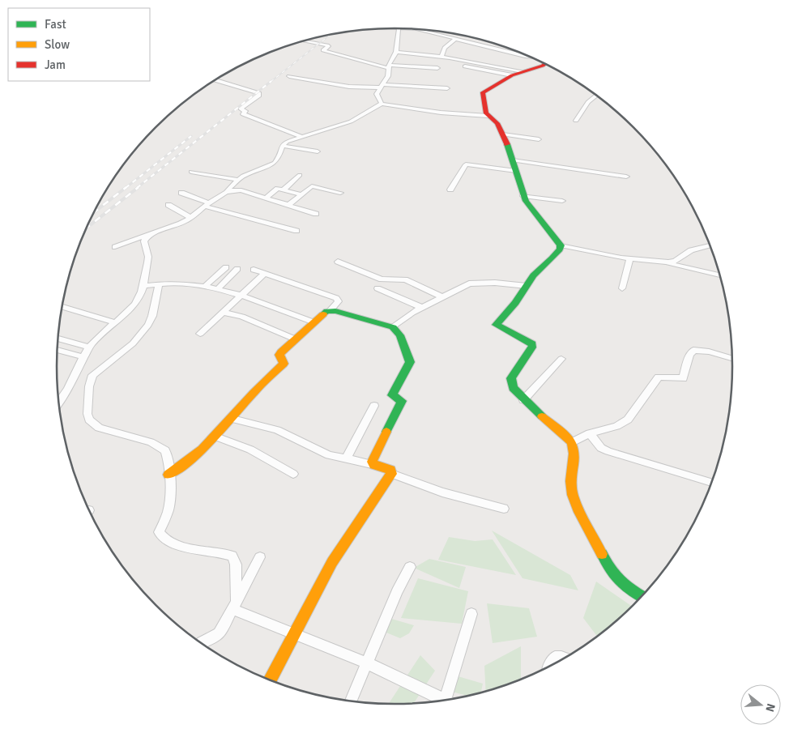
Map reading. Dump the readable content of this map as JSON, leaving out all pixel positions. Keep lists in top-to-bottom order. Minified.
{"legend":["Fast","Slow","Jam"],"north":"right"}
